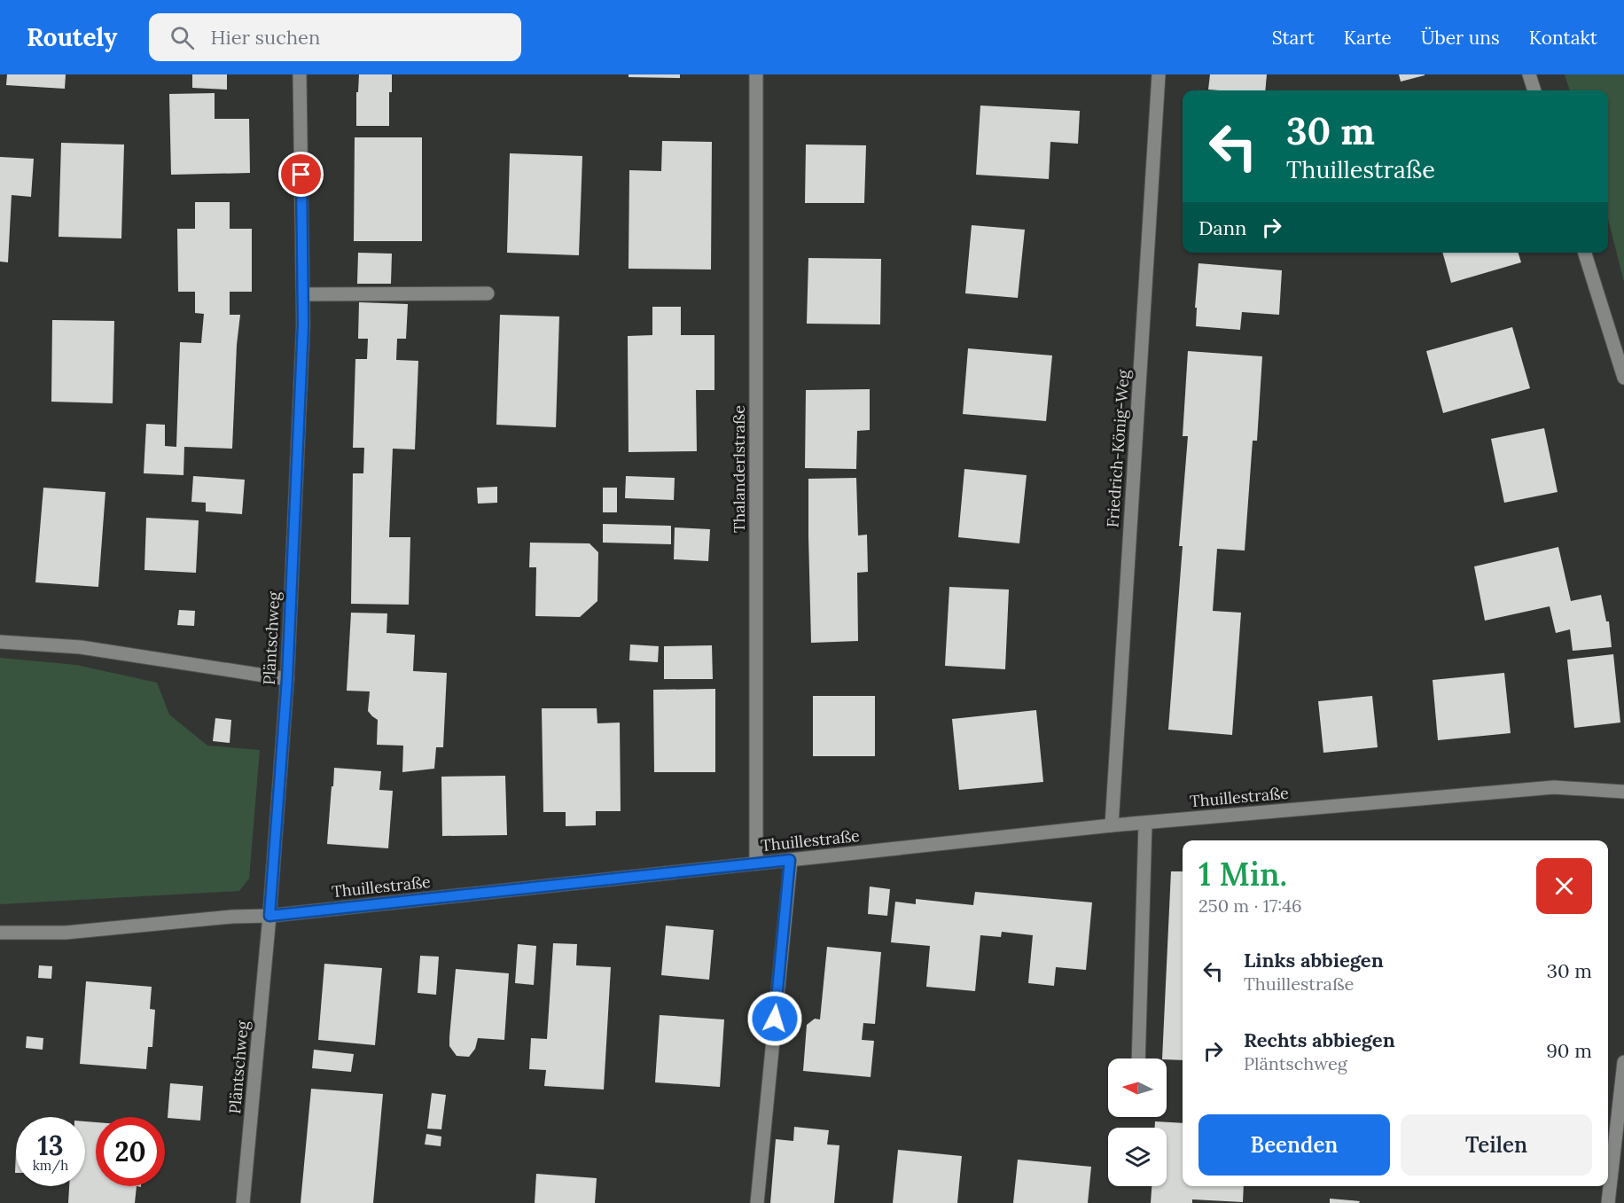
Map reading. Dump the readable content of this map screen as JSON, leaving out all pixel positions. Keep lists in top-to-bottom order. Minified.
{"streets":{"street":["Friedrich-König-Weg","Thalanderlstraße","Pläntschweg","Thuillestraße"]},"crossings":[["Friedrich-König-Weg","Thuillestraße"],["Thalanderlstraße","Thuillestraße"],["Pläntschweg","Thuillestraße"]],"north":"left","page":{"header":"Routely","search":"Hier suchen","nav":["Start","Karte","Über uns","Kontakt"],"turn":["30 m","Thuillestraße"],"then":"Dann","heading":["1 Min.","250 m · 17:46"],"list":[{"name":"Links abbiegen","note":"Thuillestraße","value":"30 m"},{"name":"Rechts abbiegen","note":"Pläntschweg","value":"90 m"}],"buttons":["Beenden","Teilen"],"speed":"13 km/h","limit":"20"}}
